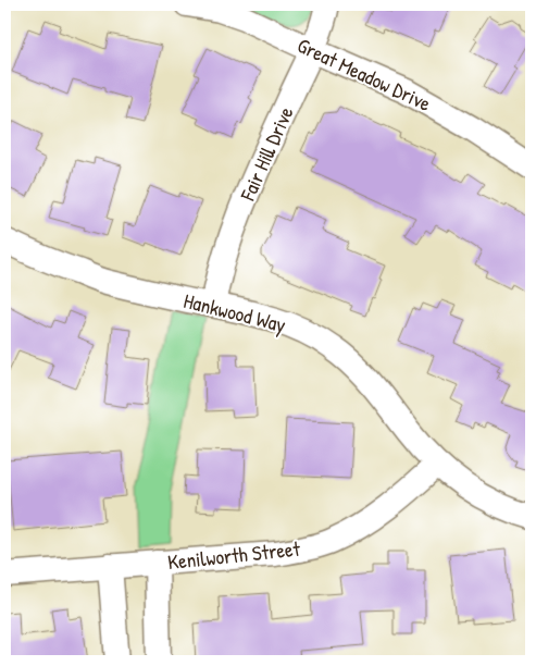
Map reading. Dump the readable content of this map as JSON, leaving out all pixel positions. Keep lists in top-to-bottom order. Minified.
{"streets":{"street":["Great Meadow Drive","Fair Hill Drive","Hankwood Way","Kenilworth Street"]},"crossings":[["Great Meadow Drive","Fair Hill Drive"],["Fair Hill Drive","Hankwood Way"],["Hankwood Way","Kenilworth Street"]]}
